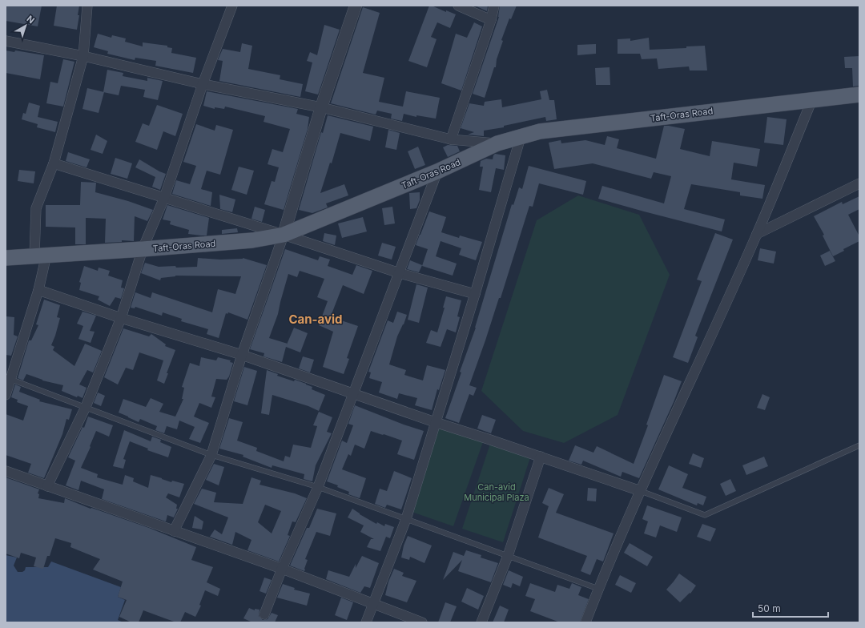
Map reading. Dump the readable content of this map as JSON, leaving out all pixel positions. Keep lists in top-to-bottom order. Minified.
{"streets":{"main road":["Taft-Oras Road"]},"districts":["Can-avid"],"parks":["Can-avid Municipal Plaza"],"scale_bar":"50 m","north":"top right"}
